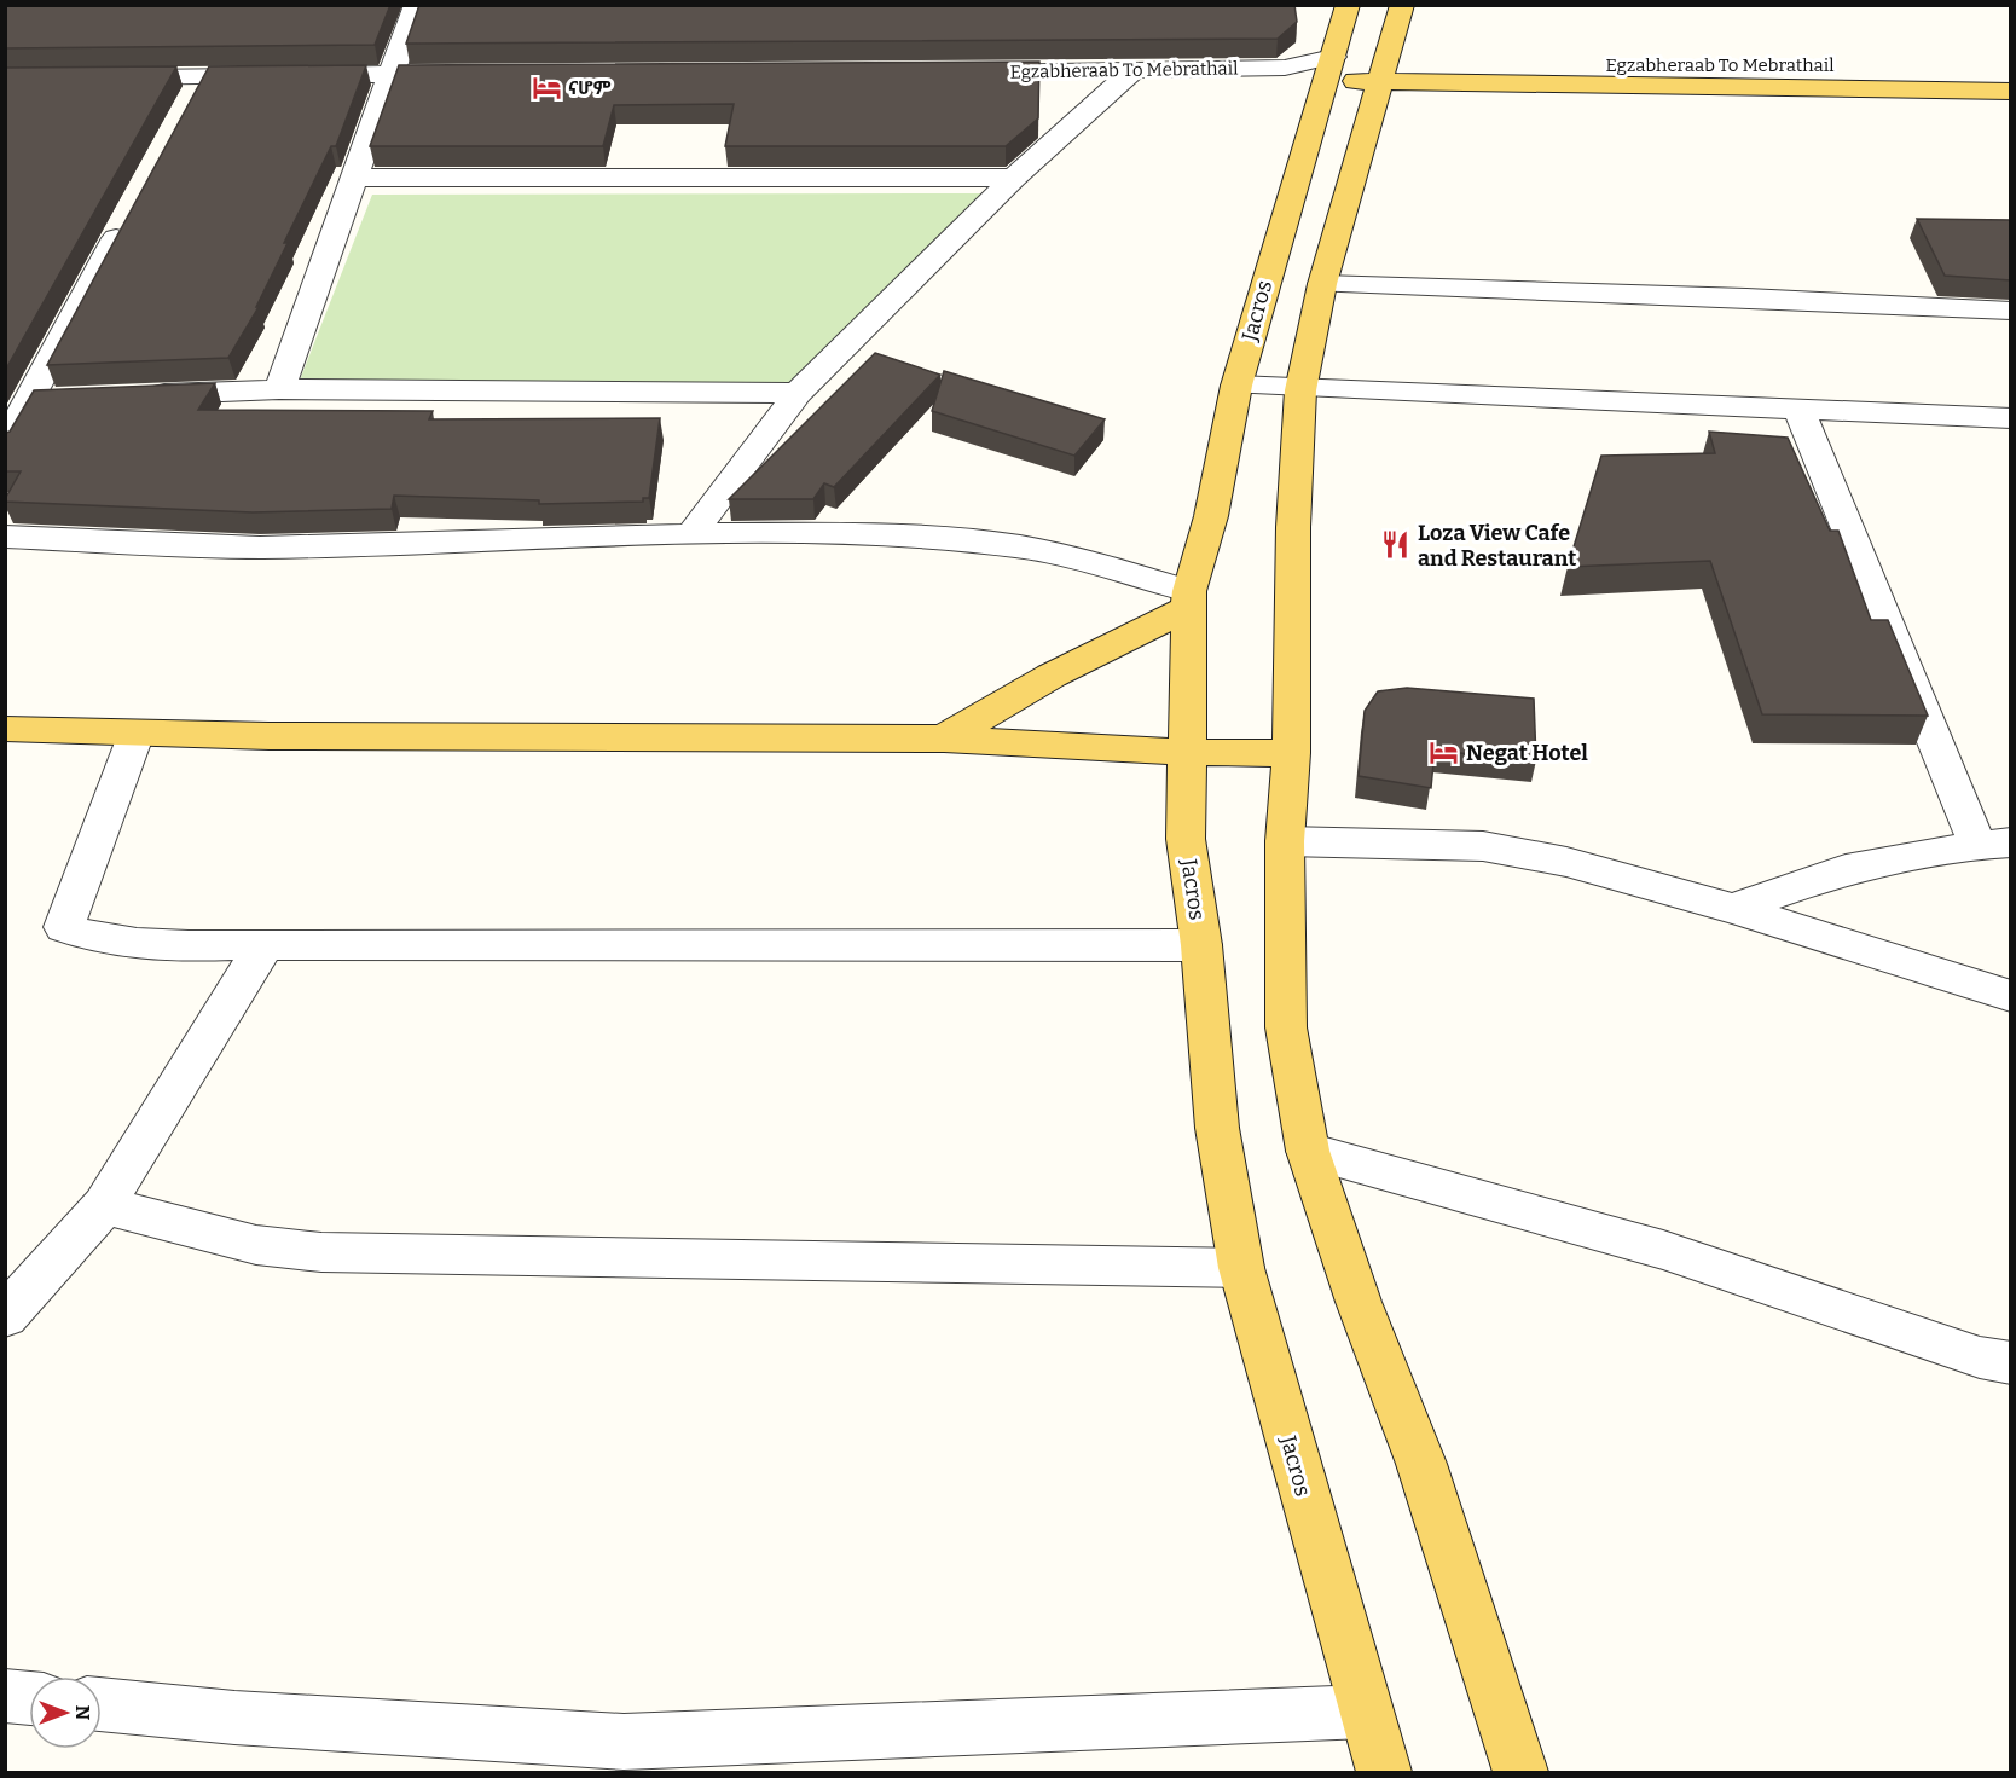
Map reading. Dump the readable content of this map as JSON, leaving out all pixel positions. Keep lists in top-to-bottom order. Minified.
{"streets":{"main road":["Egzabheraab To Mebrathail","Jacros"]},"crossings":[["Egzabheraab To Mebrathail","Jacros"]],"places":{"hotel":["ናሆም","Negat Hotel"],"restaurant":["Loza View Cafe and Restaurant"]},"north":"right"}
